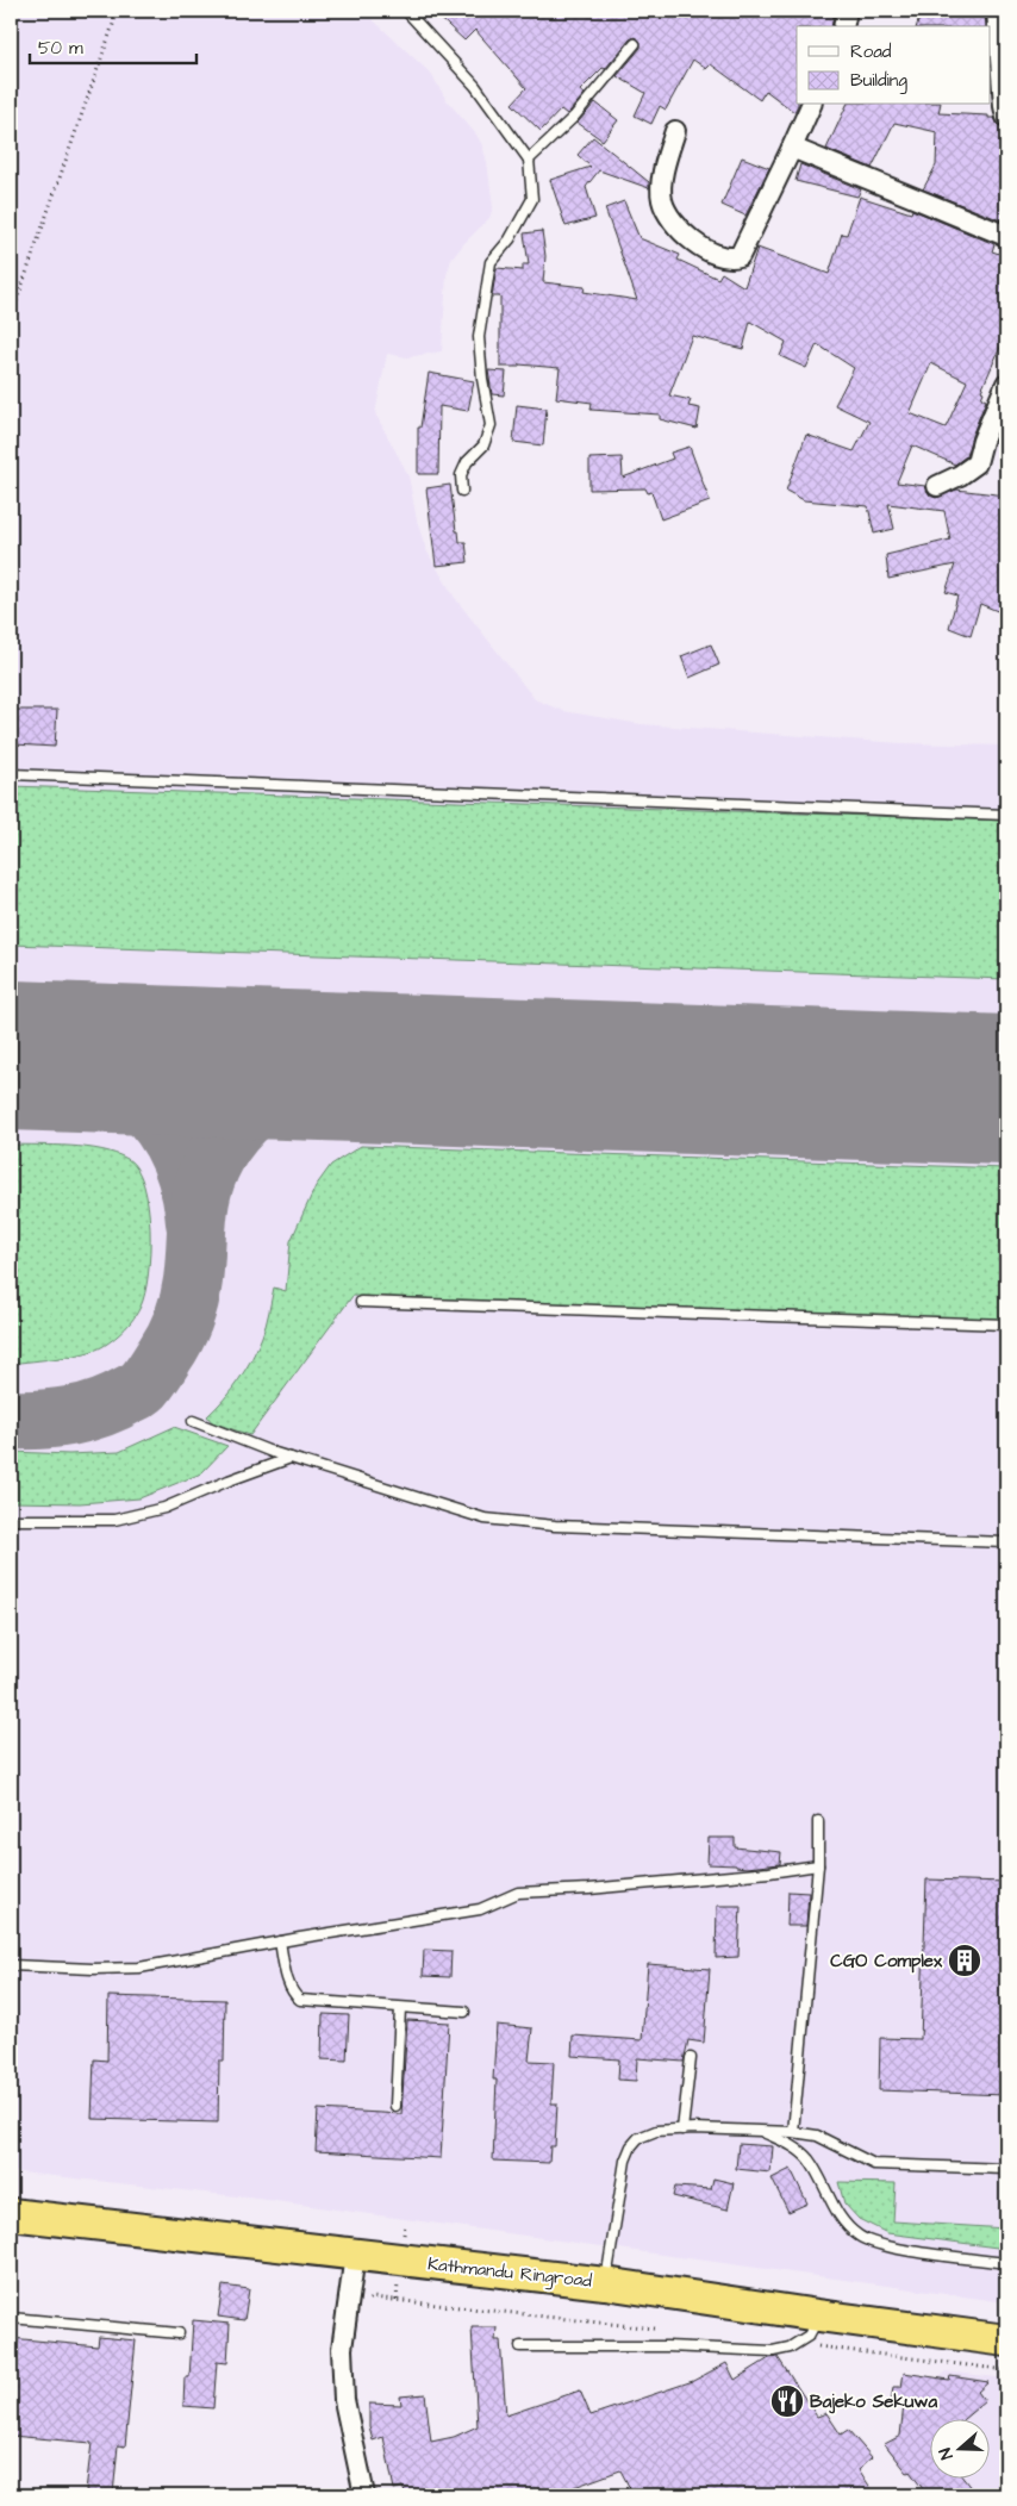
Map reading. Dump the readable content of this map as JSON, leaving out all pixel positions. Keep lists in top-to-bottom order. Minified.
{"streets":{"highway":["Kathmandu Ringroad"]},"places":{"building":["CGO Complex"],"restaurant":["Bajeko Sekuwa"]},"legend":["Road","Building"],"scale_bar":"50 m","north":"left"}
